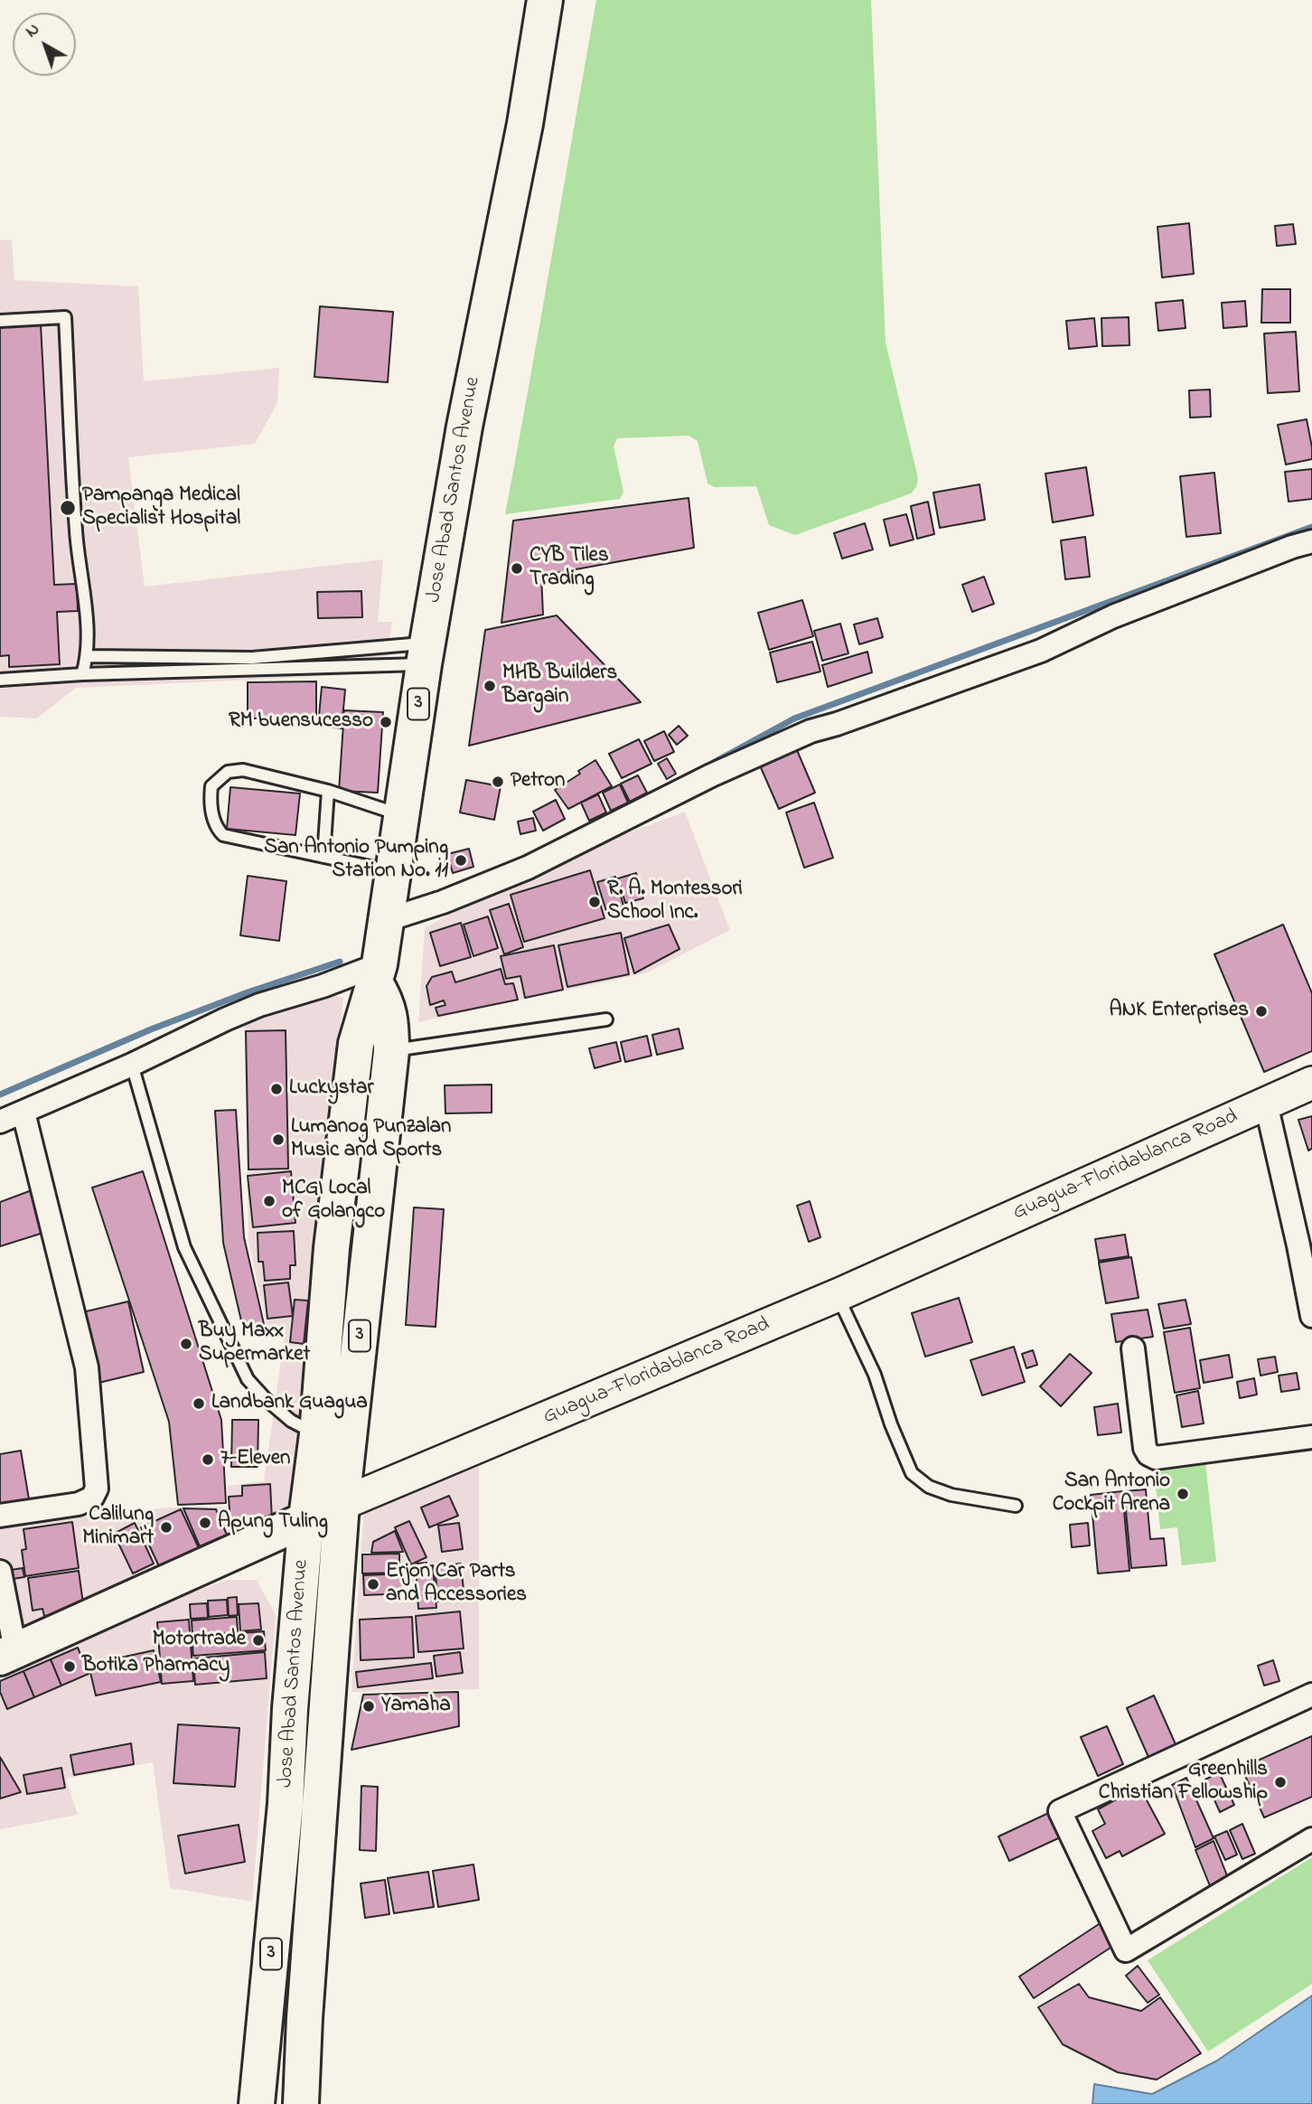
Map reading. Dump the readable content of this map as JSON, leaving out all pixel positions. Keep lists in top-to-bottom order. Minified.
{"streets":{"main road":["Jose Abad Santos Avenue","3","Guagua-Floridablanca Road"]},"crossings":[["Jose Abad Santos Avenue","Guagua-Floridablanca Road"]],"places":["Pampanga Medical Specialist Hospital","CYB Tiles Trading","MHB Builders Bargain","RM buensucesso","Petron","San Antonio Pumping Station No. 11","R. A. Montessori School Inc.","ANK Enterprises","Luckystar","Lumanog Punzalan Music and Sports","MCGI Local of Golangco","Buy Maxx Supermarket","Landbank Guagua","7-Eleven","San Antonio Cockpit Arena","Apung Tuling","Calilung Minimart","Erjon Car Parts and Accessories","Motortrade","Botika Pharmacy","Yamaha","Greenhills Christian Fellowship"],"north":"top left"}
